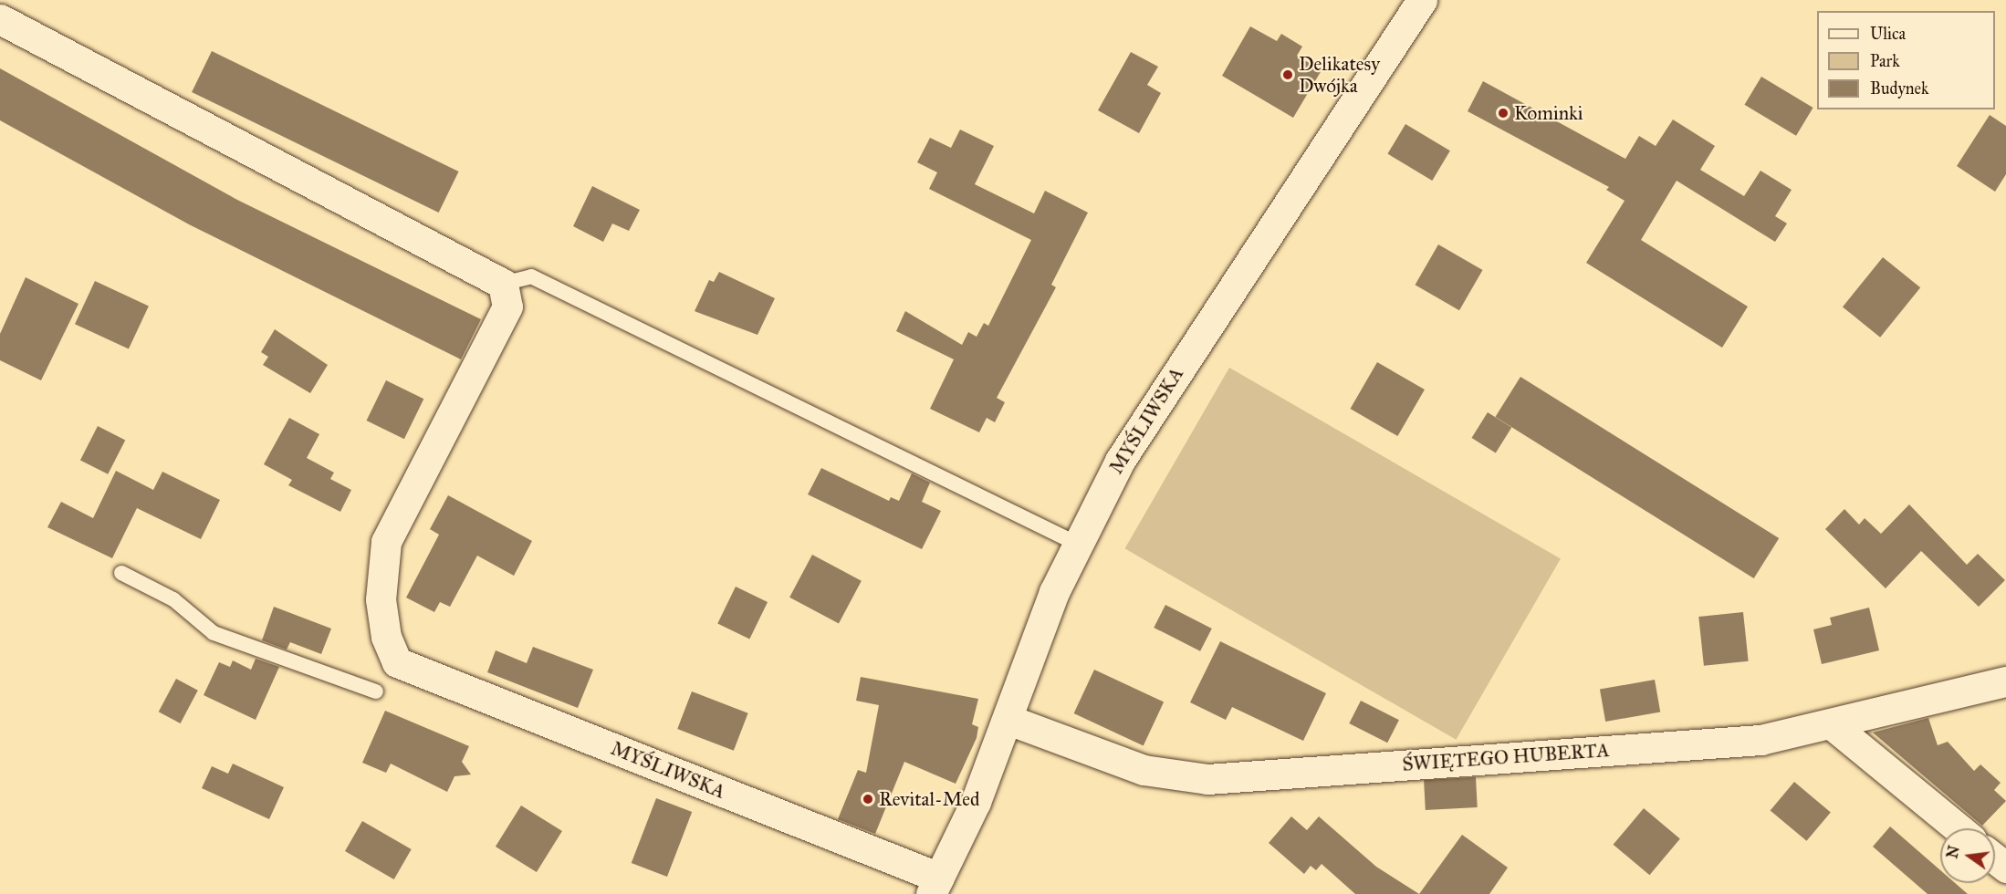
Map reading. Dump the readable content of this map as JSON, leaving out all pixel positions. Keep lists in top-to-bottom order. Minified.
{"streets":{"street":["MYŚLIWSKA","ŚWIĘTEGO HUBERTA"]},"crossings":[["MYŚLIWSKA","ŚWIĘTEGO HUBERTA"]],"places":["Delikatesy Dwójka","Kominki","Revital-Med"],"legend":["Ulica","Park","Budynek"],"north":"left"}
